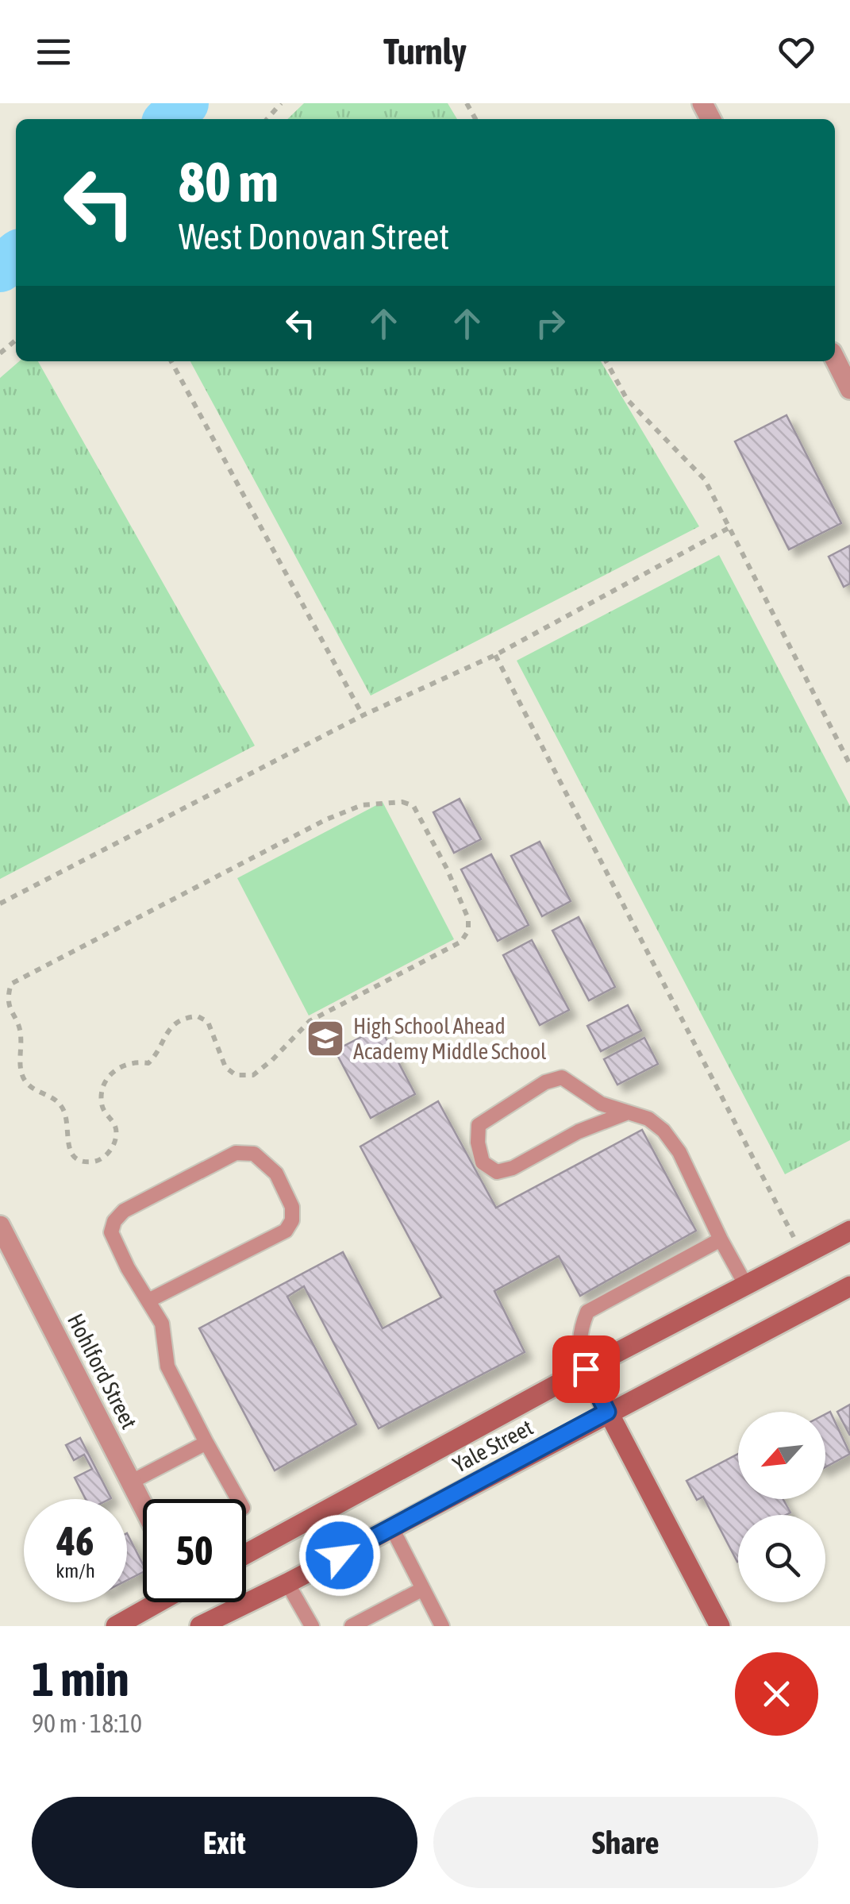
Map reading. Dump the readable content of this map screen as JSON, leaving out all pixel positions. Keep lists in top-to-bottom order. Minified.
{"streets":{"main road":["Yale Street"],"street":["Hohlford Street"]},"places":{"school or university":["High School Ahead Academy Middle School"]},"north":"bottom left","page":{"header":"Turnly","turn":["80 m","West Donovan Street"],"speed":"46 km/h","limit":"50","heading":["1 min","90 m · 18:10"],"buttons":["Exit","Share"]}}
